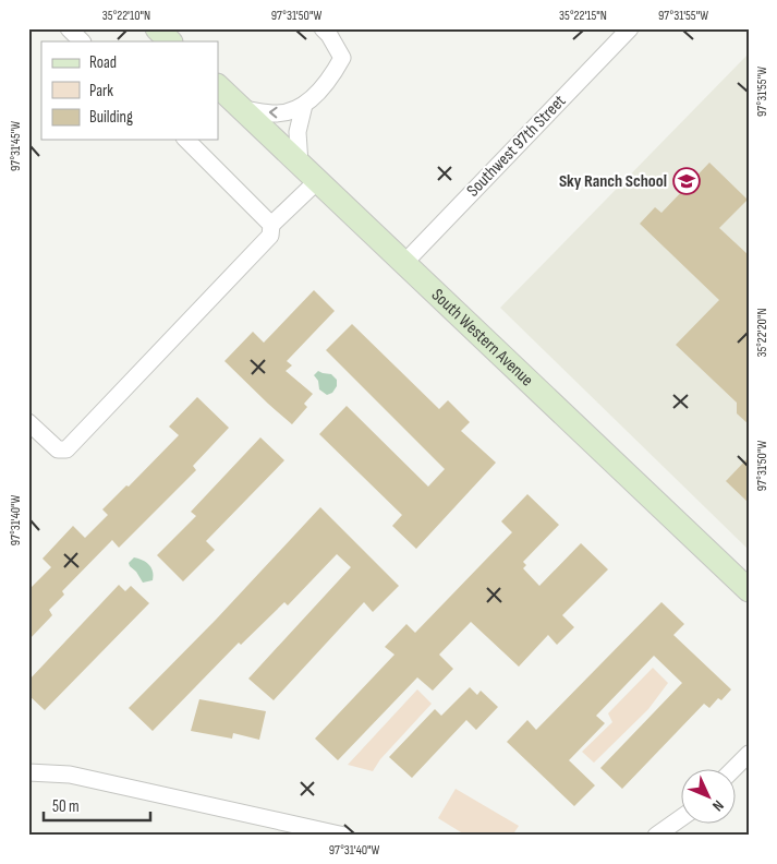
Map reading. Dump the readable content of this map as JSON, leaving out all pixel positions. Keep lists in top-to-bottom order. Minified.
{"streets":{"main road":["South Western Avenue"],"street":["Southwest 97th Street"]},"crossings":[["Southwest 97th Street","South Western Avenue"]],"places":{"school or university":["Sky Ranch School"]},"legend":["Road","Park","Building"],"scale_bar":"50 m","north":"bottom right","coordinates":["35°22'10\"N","97°31'50\"W","35°22'15\"N","97°31'55\"W","97°31'45\"W","35°22'20\"N","97°31'40\"W"]}
